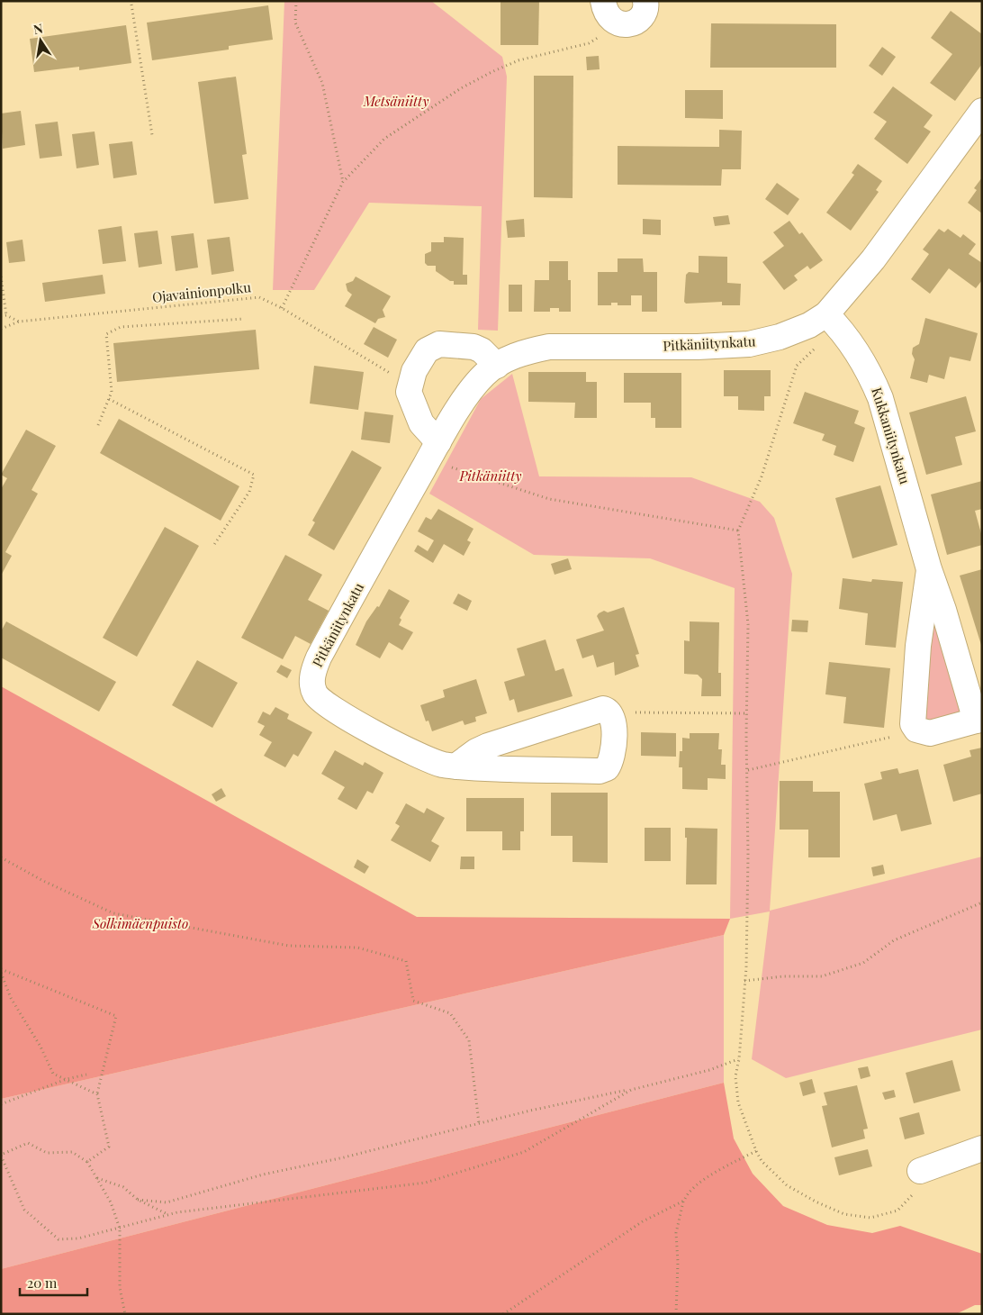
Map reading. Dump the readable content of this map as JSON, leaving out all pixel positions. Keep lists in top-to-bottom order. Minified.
{"streets":{"street":["Pitkäniitynkatu","Kukkaniitynkatu"],"path":["Ojavainionpolku"]},"crossings":[["Pitkäniitynkatu","Kukkaniitynkatu"]],"parks":["Metsäniitty","Pitkäniitty","Solkimäenpuisto"],"scale_bar":"20 m","north":"top"}
